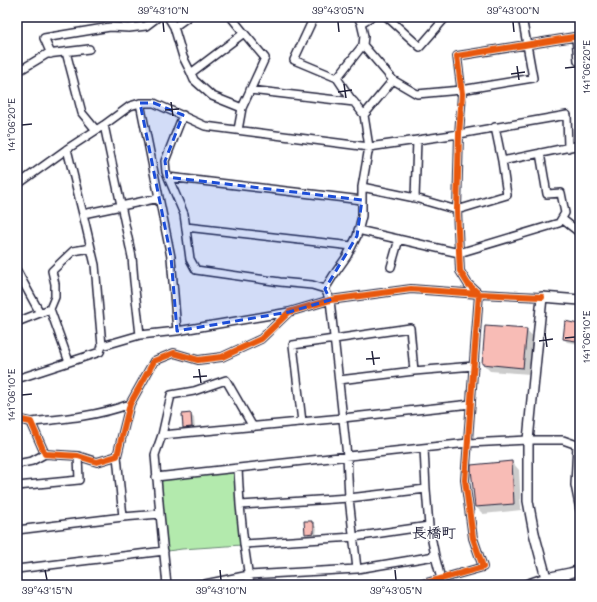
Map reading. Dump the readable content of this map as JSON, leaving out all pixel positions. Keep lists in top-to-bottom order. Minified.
{"districts":["長橋町"],"coordinates":["39°43'10\"N","39°43'05\"N","39°43'00\"N","141°06'20\"E","141°06'10\"E","39°43'15\"N"]}
